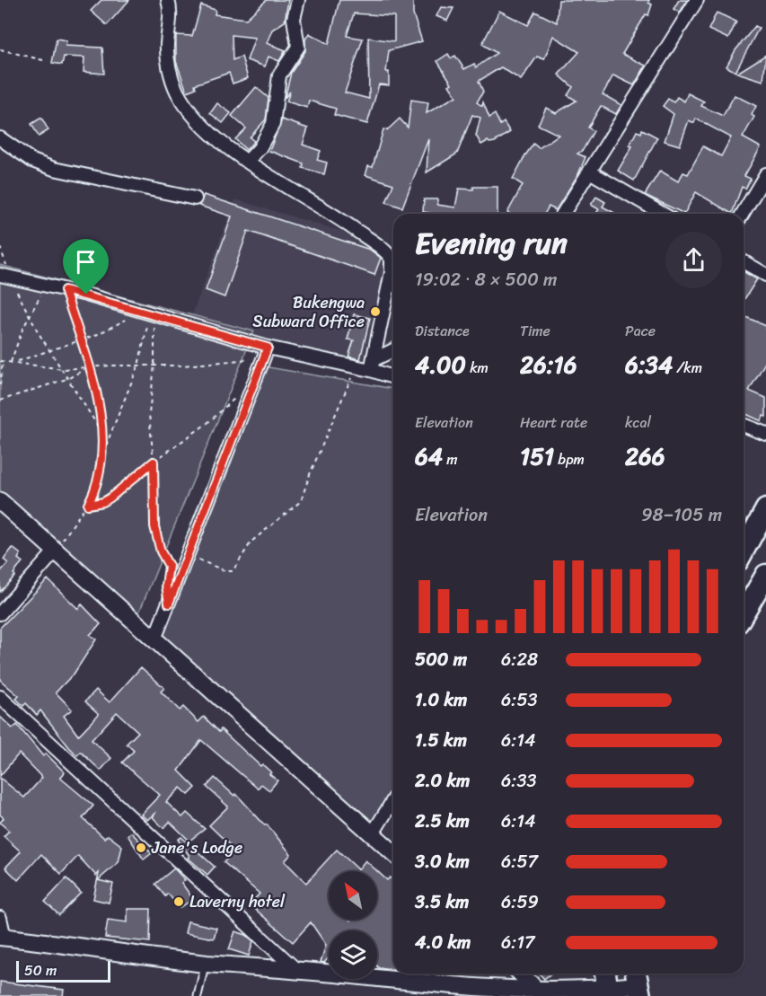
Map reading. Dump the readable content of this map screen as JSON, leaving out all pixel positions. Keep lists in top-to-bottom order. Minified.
{"places":["Bukengwa Subward Office","Jane's Lodge","Laverny hotel"],"scale_bar":"50 m","north":"top left","page":{"heading":["Evening run","19:02 · 8 × 500 m"],"stats":[["Distance","4.00 km"],["Time","26:16"],["Pace","6:34 /km"],["Elevation","64 m"],["Heart rate","151 bpm"],["kcal","266"]],"chart":["Elevation","98–105 m"],"list":[{"name":"500 m","note":"6:28"},{"name":"1.0 km","note":"6:53"},{"name":"1.5 km","note":"6:14"},{"name":"2.0 km","note":"6:33"},{"name":"2.5 km","note":"6:14"},{"name":"3.0 km","note":"6:57"},{"name":"3.5 km","note":"6:59"},{"name":"4.0 km","note":"6:17"}],"scale":"50 m"}}
